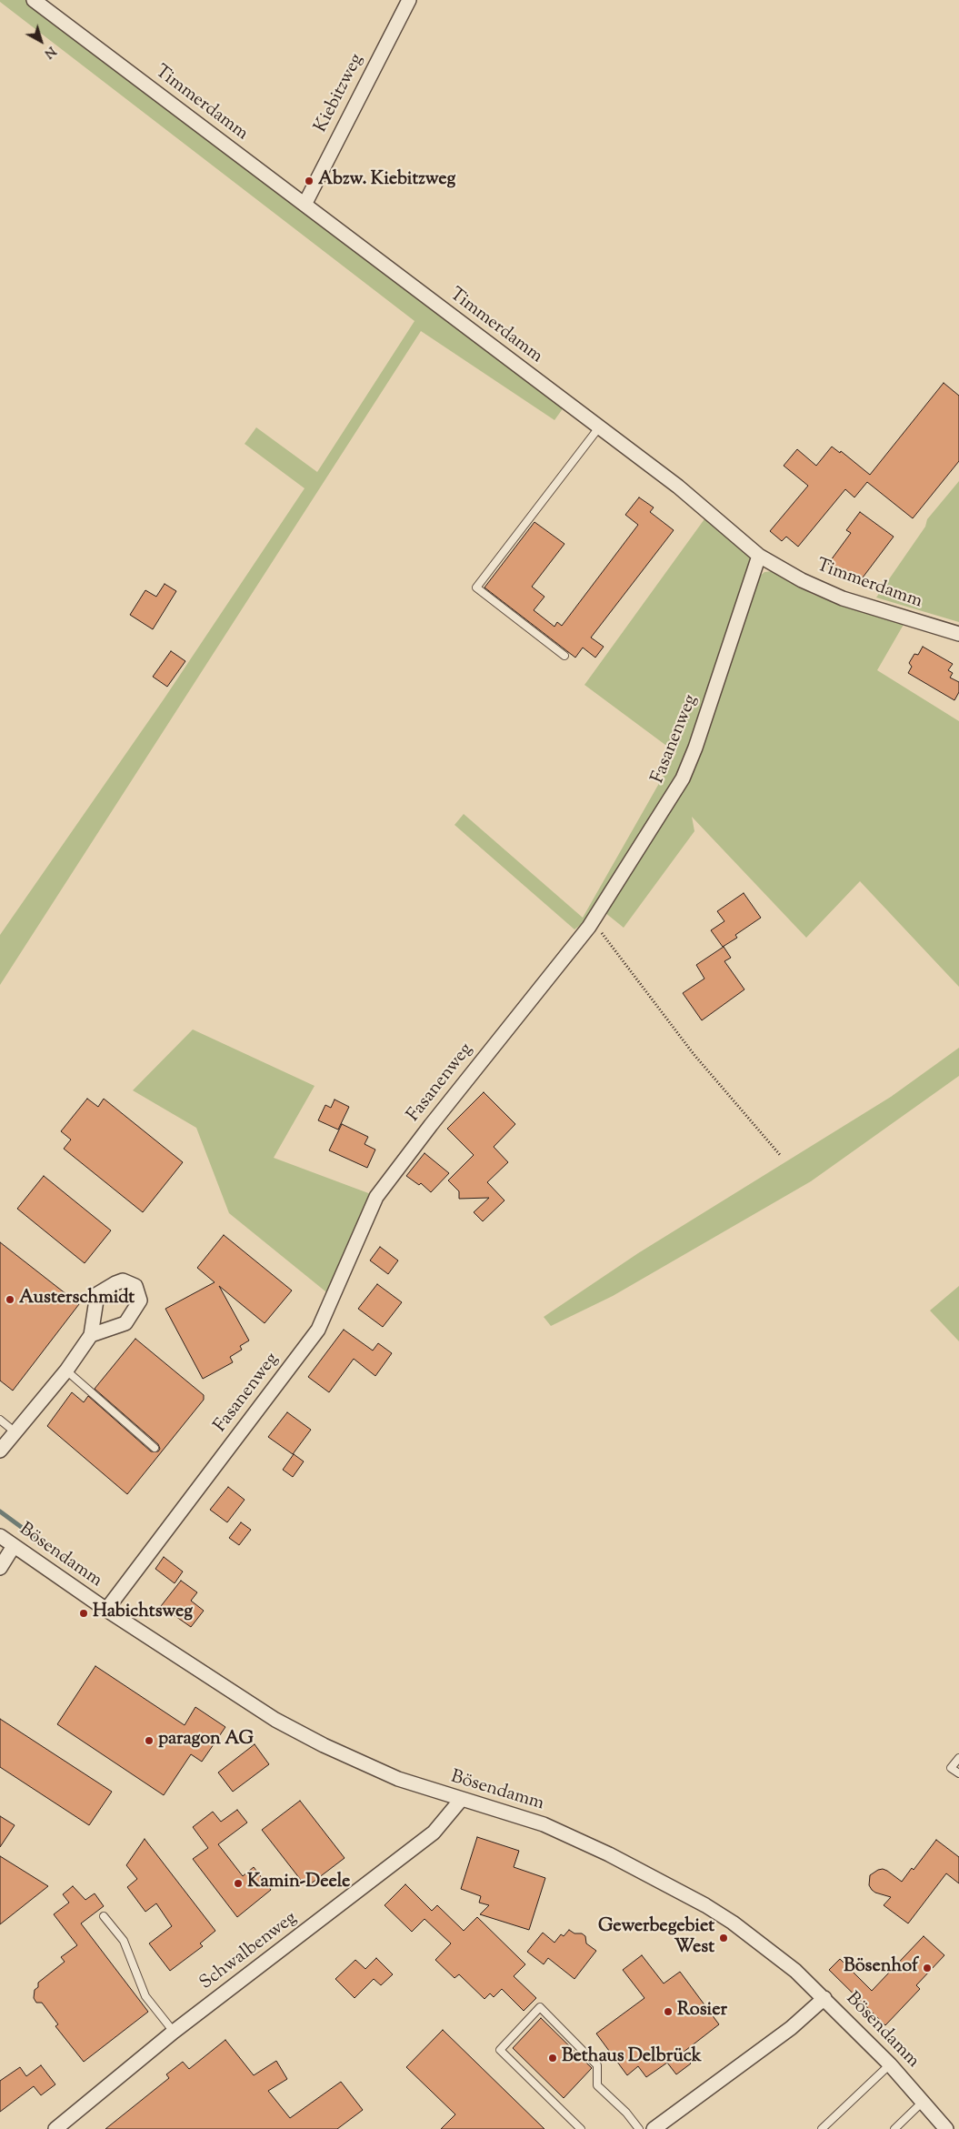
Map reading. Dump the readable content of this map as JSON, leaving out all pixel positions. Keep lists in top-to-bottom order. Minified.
{"streets":{"street":["Kiebitzweg","Timmerdamm","Fasanenweg","Bösendamm","Schwalbenweg"]},"crossings":[["Kiebitzweg","Timmerdamm"],["Timmerdamm","Fasanenweg"],["Fasanenweg","Bösendamm"],["Bösendamm","Schwalbenweg"]],"places":["Abzw. Kiebitzweg","Austerschmidt","Habichtsweg","paragon AG","Kamin-Deele","Gewerbegebiet West","Bösenhof","Rosier","Bethaus Delbrück"],"north":"bottom right"}
